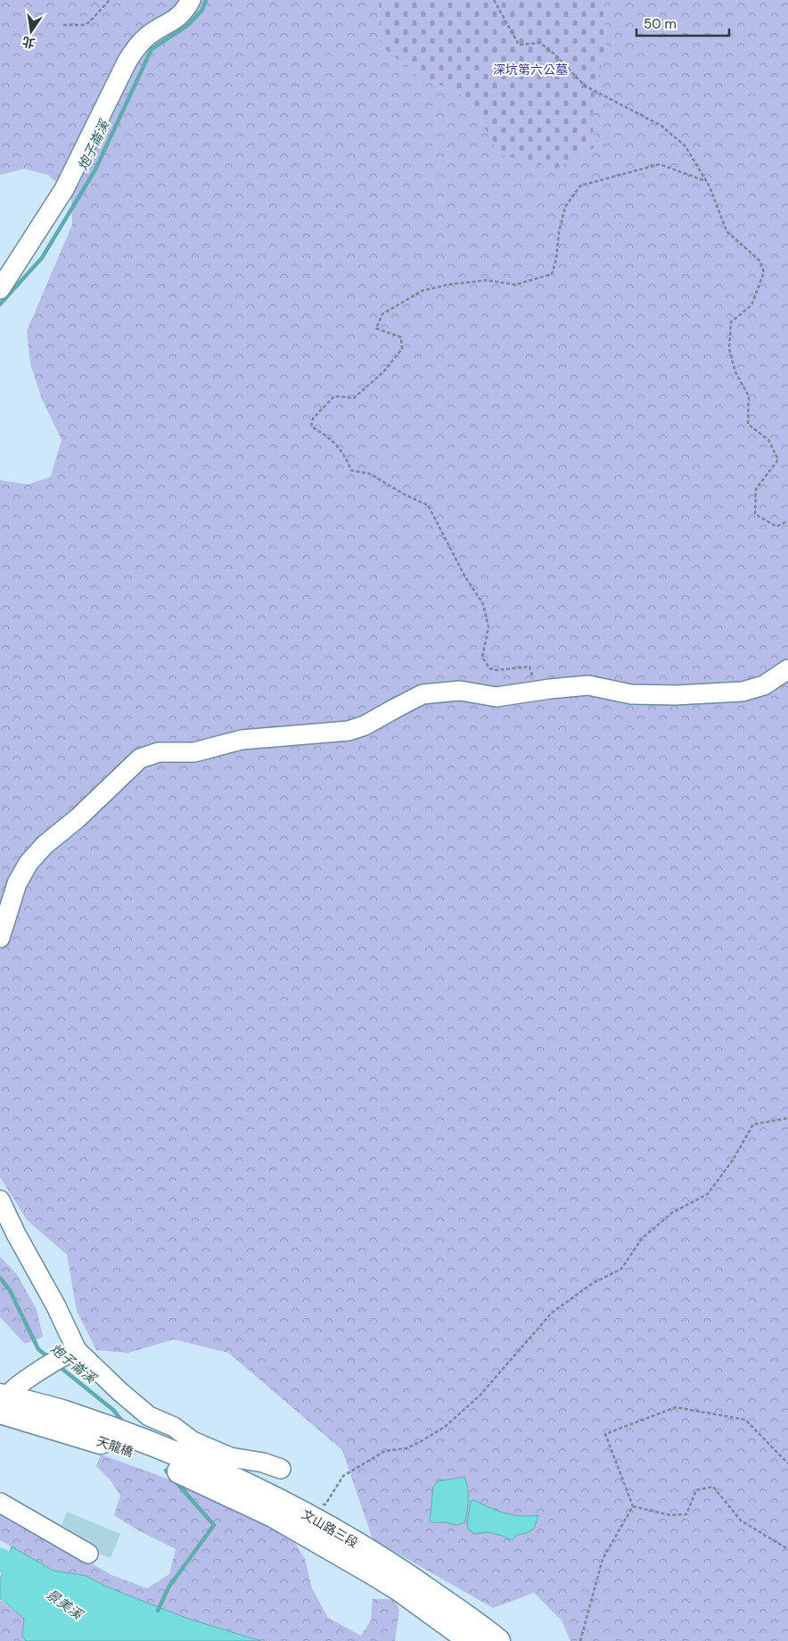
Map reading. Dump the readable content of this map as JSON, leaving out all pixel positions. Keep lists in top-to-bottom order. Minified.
{"streets":{"main road":["天龍橋","文山路三段"]},"crossings":[["天龍橋","文山路三段"]],"water":["炮子崙溪","景美溪"],"parks":["深坑第六公墓"],"scale_bar":"50 m","north":"bottom"}
